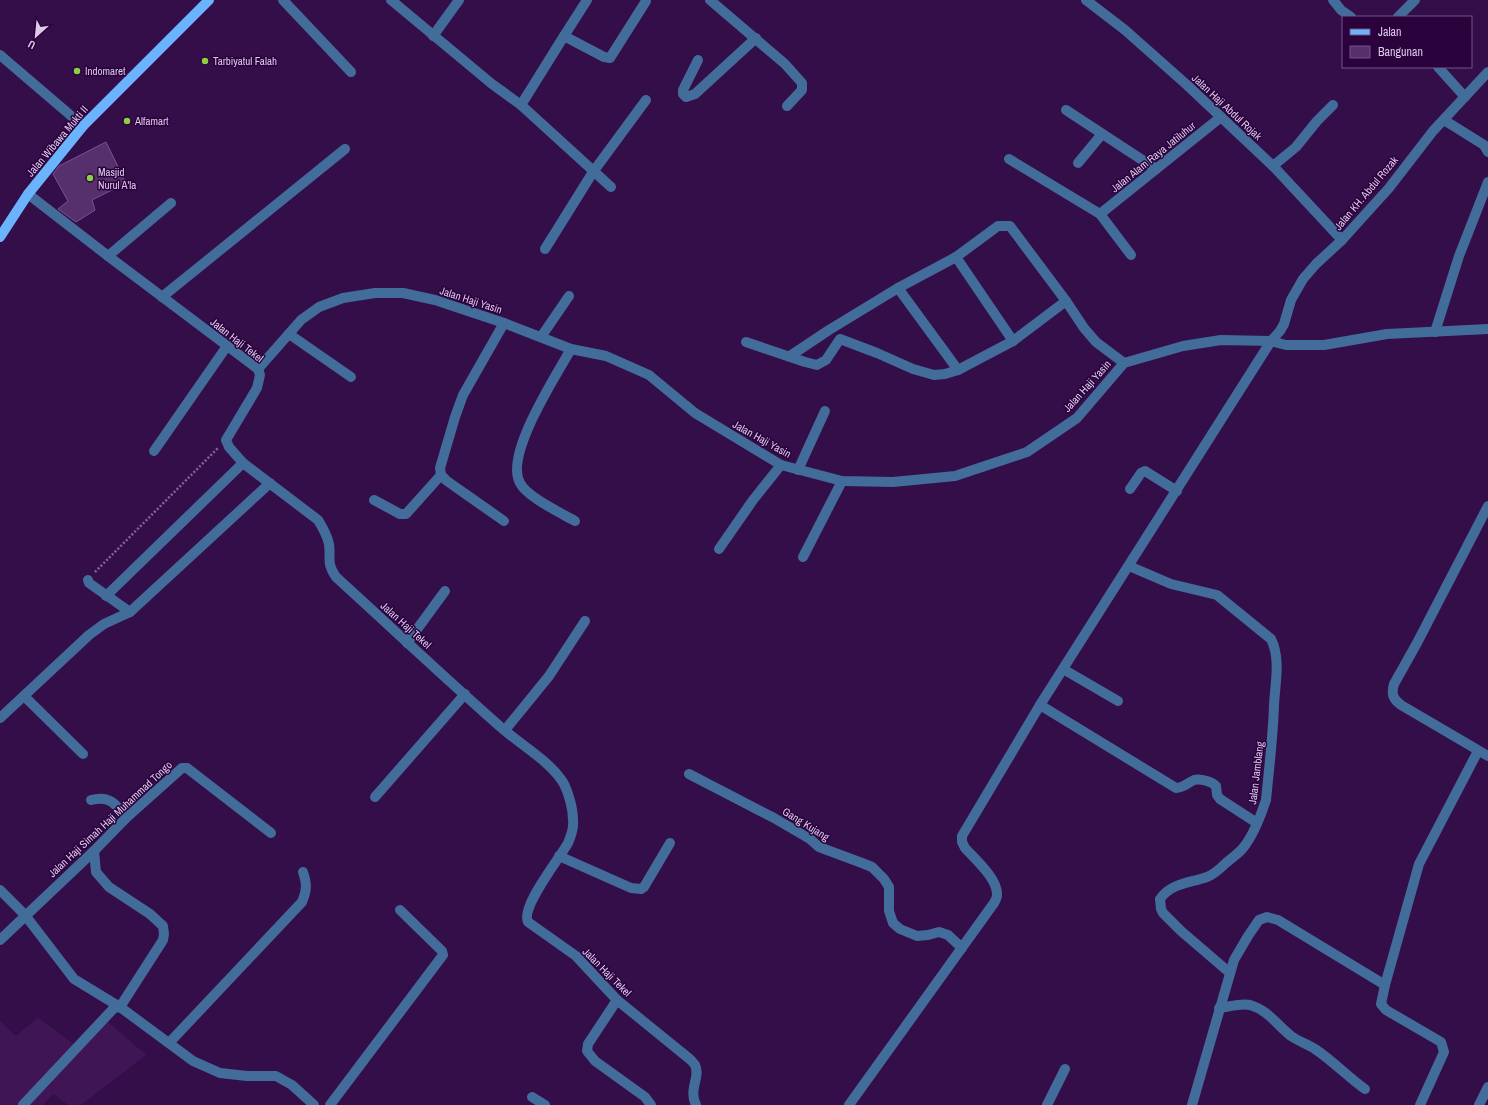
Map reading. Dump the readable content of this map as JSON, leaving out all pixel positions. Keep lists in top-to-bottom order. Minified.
{"streets":{"main road":["Jalan Wibawa Mukti II"],"street":["Jalan Haji Abdul Rojak","Jalan Alam Raya Jatiluhur","Jalan KH. Abdul Rozak","Jalan Haji Yasin","Jalan Haji Tekel","Jalan Jamblang","Jalan Haji Simah Haji Muhammad Tongo","Gang Kujang"]},"crossings":[["Jalan Haji Abdul Rojak","Jalan Alam Raya Jatiluhur"],["Jalan Haji Abdul Rojak","Jalan KH. Abdul Rozak"],["Jalan Wibawa Mukti II","Jalan Haji Tekel"],["Jalan KH. Abdul Rozak","Jalan Haji Yasin"],["Jalan KH. Abdul Rozak","Jalan Jamblang"],["Jalan KH. Abdul Rozak","Gang Kujang"],["Jalan Haji Yasin","Jalan Haji Tekel"]],"places":["Tarbiyatul Falah","Indomaret","Alfamart","Masjid Nurul A'la"],"legend":["Jalan","Bangunan"],"north":"bottom left"}
